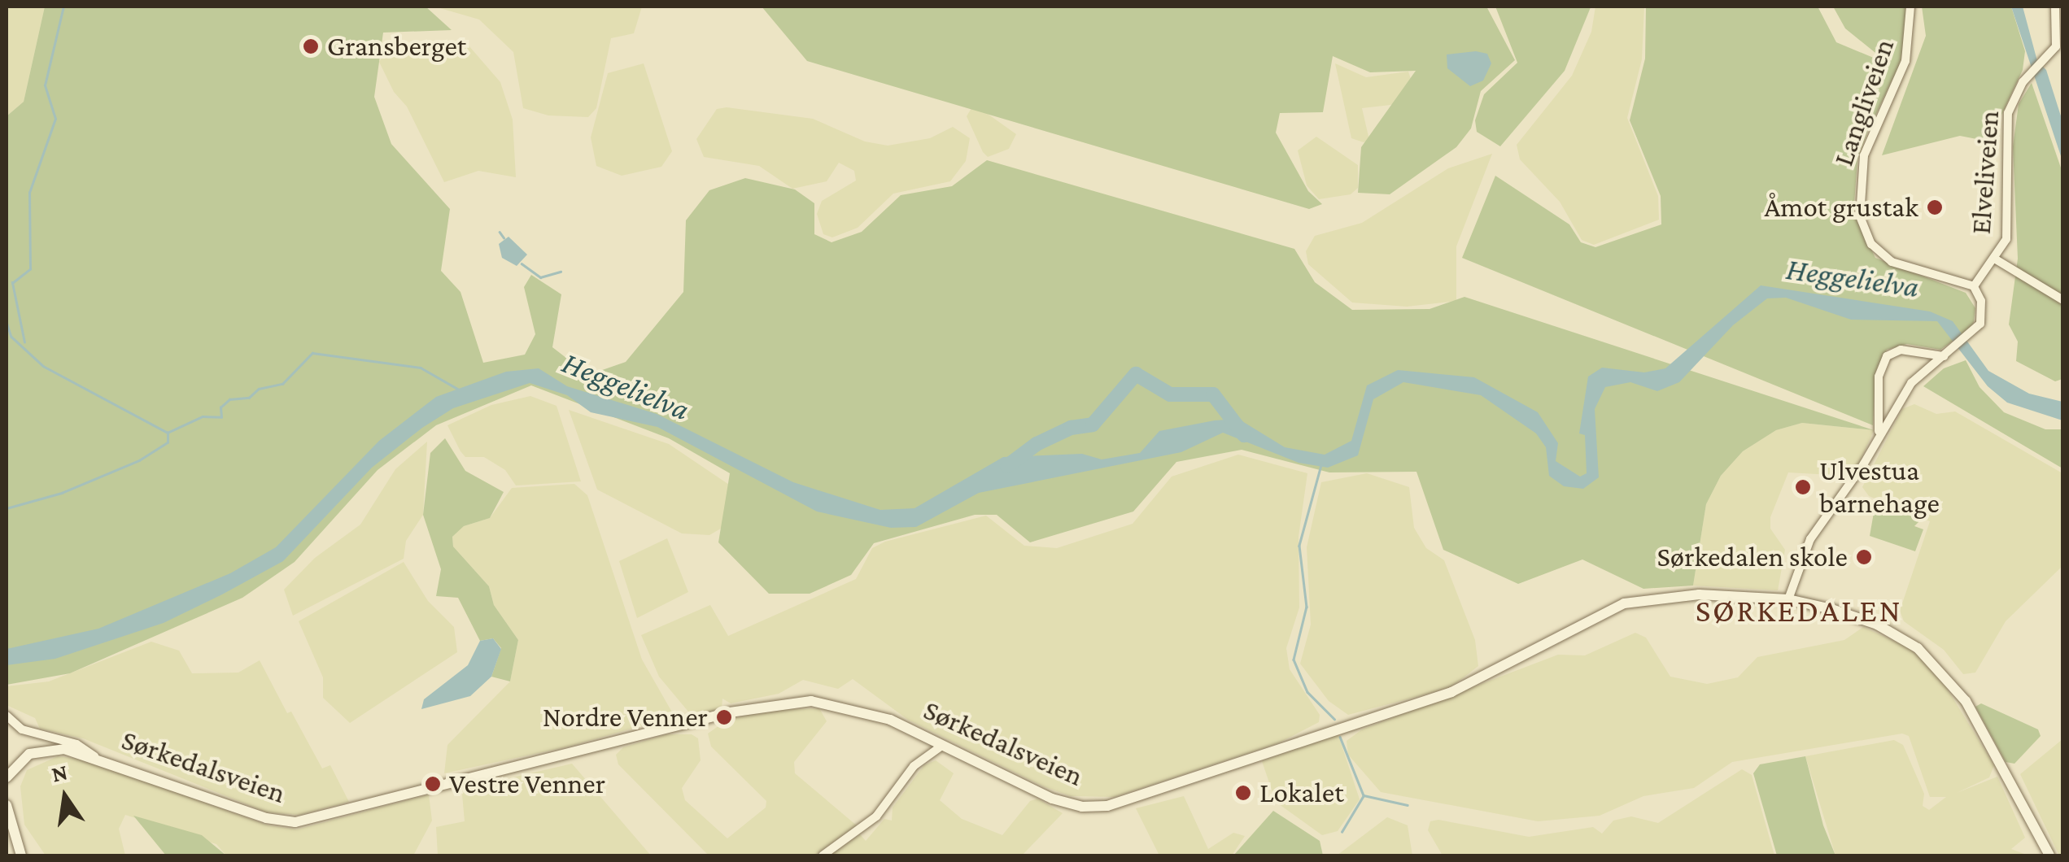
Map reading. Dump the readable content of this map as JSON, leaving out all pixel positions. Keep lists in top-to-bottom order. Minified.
{"streets":{"street":["Langliveien","Elveliveien","Sørkedalsveien"]},"districts":["SØRKEDALEN"],"water":["Heggelielva"],"places":["Gransberget","Åmot grustak","Ulvestua barnehage","Sørkedalen skole","Nordre Venner","Vestre Venner","Lokalet"],"north":"top"}
